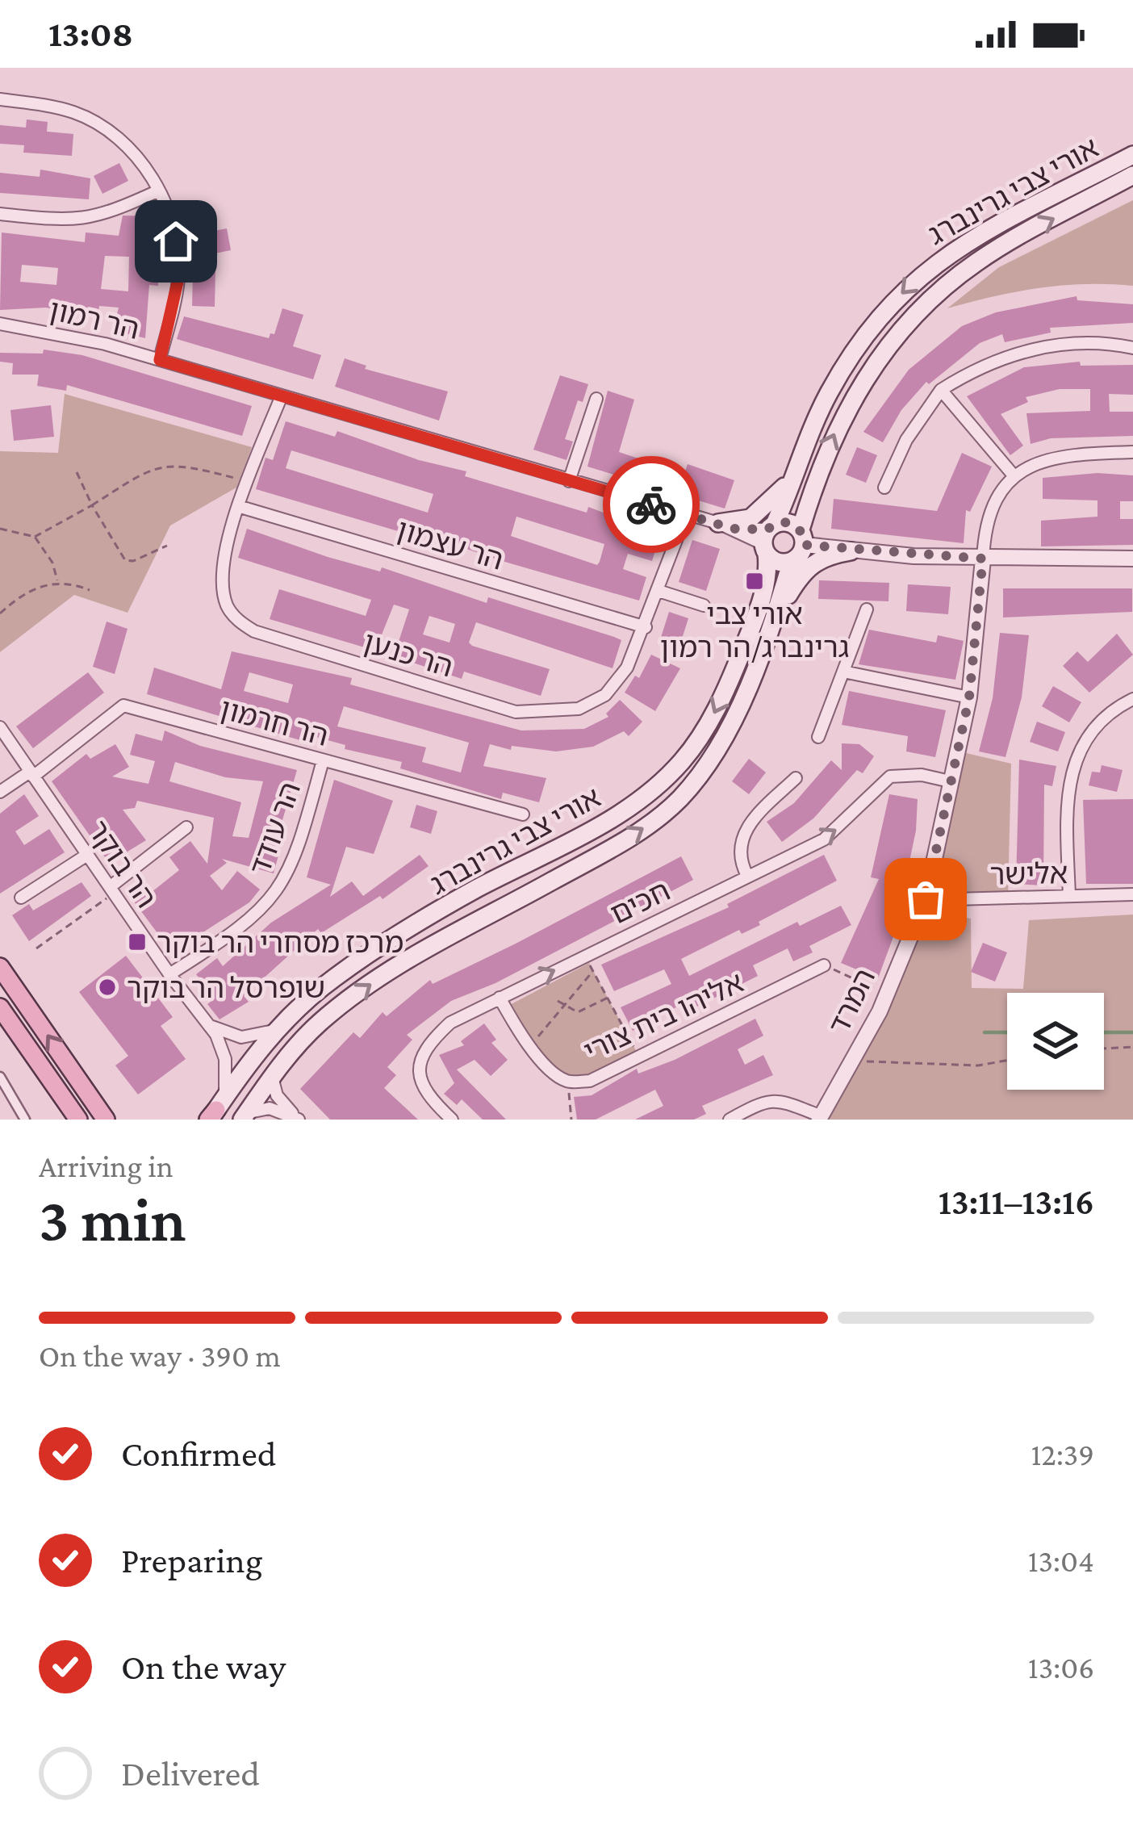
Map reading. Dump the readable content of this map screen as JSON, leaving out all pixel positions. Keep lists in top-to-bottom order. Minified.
{"streets":{"main road":["אורי צבי גרינברג"],"street":["הר רמון","הר עצמון","הר כנען","הר חרמון","הר עודד","הר בוקר","אלישר","חכים","המרד","אליהו בית צורי"]},"crossings":[["אורי צבי גרינברג","הר רמון"],["אורי צבי גרינברג","הר בוקר"],["הר רמון","הר כנען"],["הר עצמון","הר כנען"],["הר חרמון","הר עודד"],["הר חרמון","הר בוקר"],["הר עודד","הר בוקר"],["אלישר","המרד"],["חכים","המרד"],["חכים","אליהו בית צורי"]],"one_way":["חכים"],"places":{"transit":["אורי צבי גרינברג/הר רמון","מרכז מסחרי הר בוקר"],"other":["שופרסל הר בוקר"]},"page":{"status":"13:08","heading":["3 min","Arriving in","13:11–13:16"],"bar":"On the way · 390 m","list":[["Confirmed","12:39"],["Preparing","13:04"],["On the way","13:06"],"Delivered"]}}
